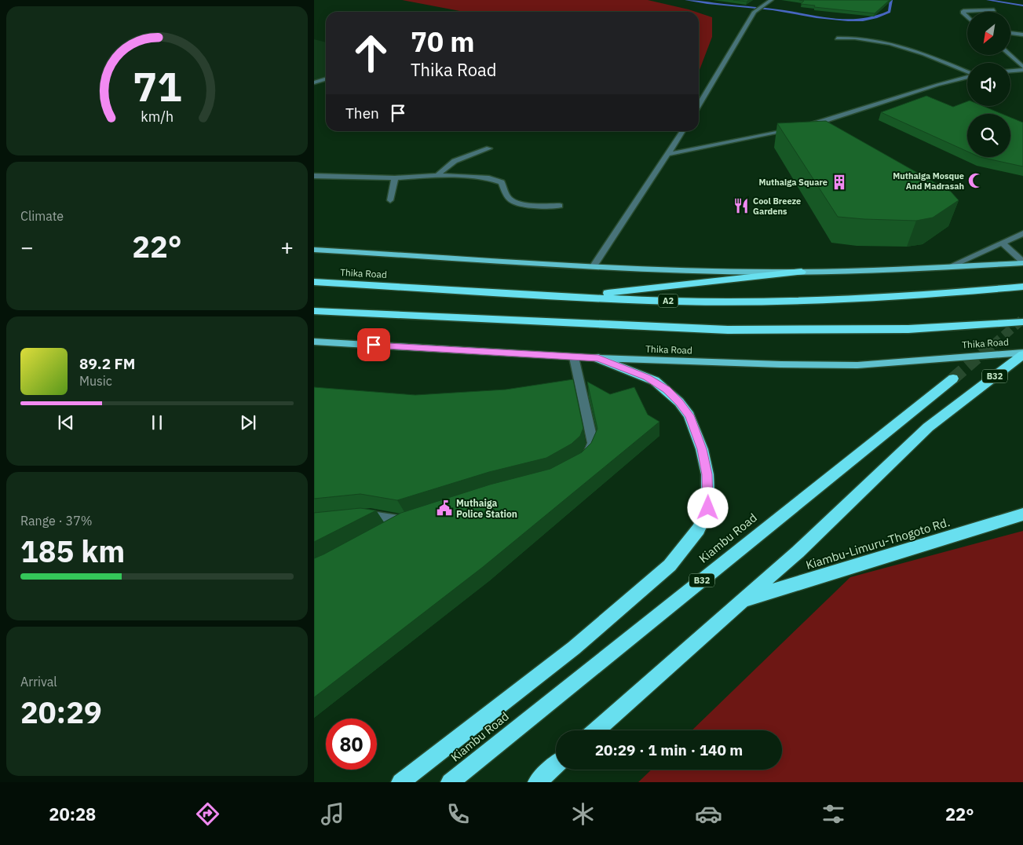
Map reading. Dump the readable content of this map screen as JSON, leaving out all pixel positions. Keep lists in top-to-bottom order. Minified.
{"streets":{"highway":["Thika Road","A2","B32","Kiambu Road","Kiambu-Limuru-Thogoto Rd."]},"crossings":[["Thika Road","B32"],["Thika Road","Kiambu Road"],["B32","Kiambu-Limuru-Thogoto Rd."]],"places":{"mosque":["Muthaiga Mosque And Madrasah"],"building":["Muthaiga Square"],"restaurant":["Cool Breeze Gardens"],"public building":["Muthaiga Police Station"]},"north":"bottom left","page":{"turn":["70 m","Thika Road"],"then":"Then","tile":["Climate",["Range · 37%","185 km"],["Arrival","20:29"]],"heat":["−","22°","+"],"song":["89.2 FM","Music"],"limit":"80","trip":"20:29 · 1 min · 140 m","tabs":["20:28","22°"],"gauge":["71","km/h"]}}
